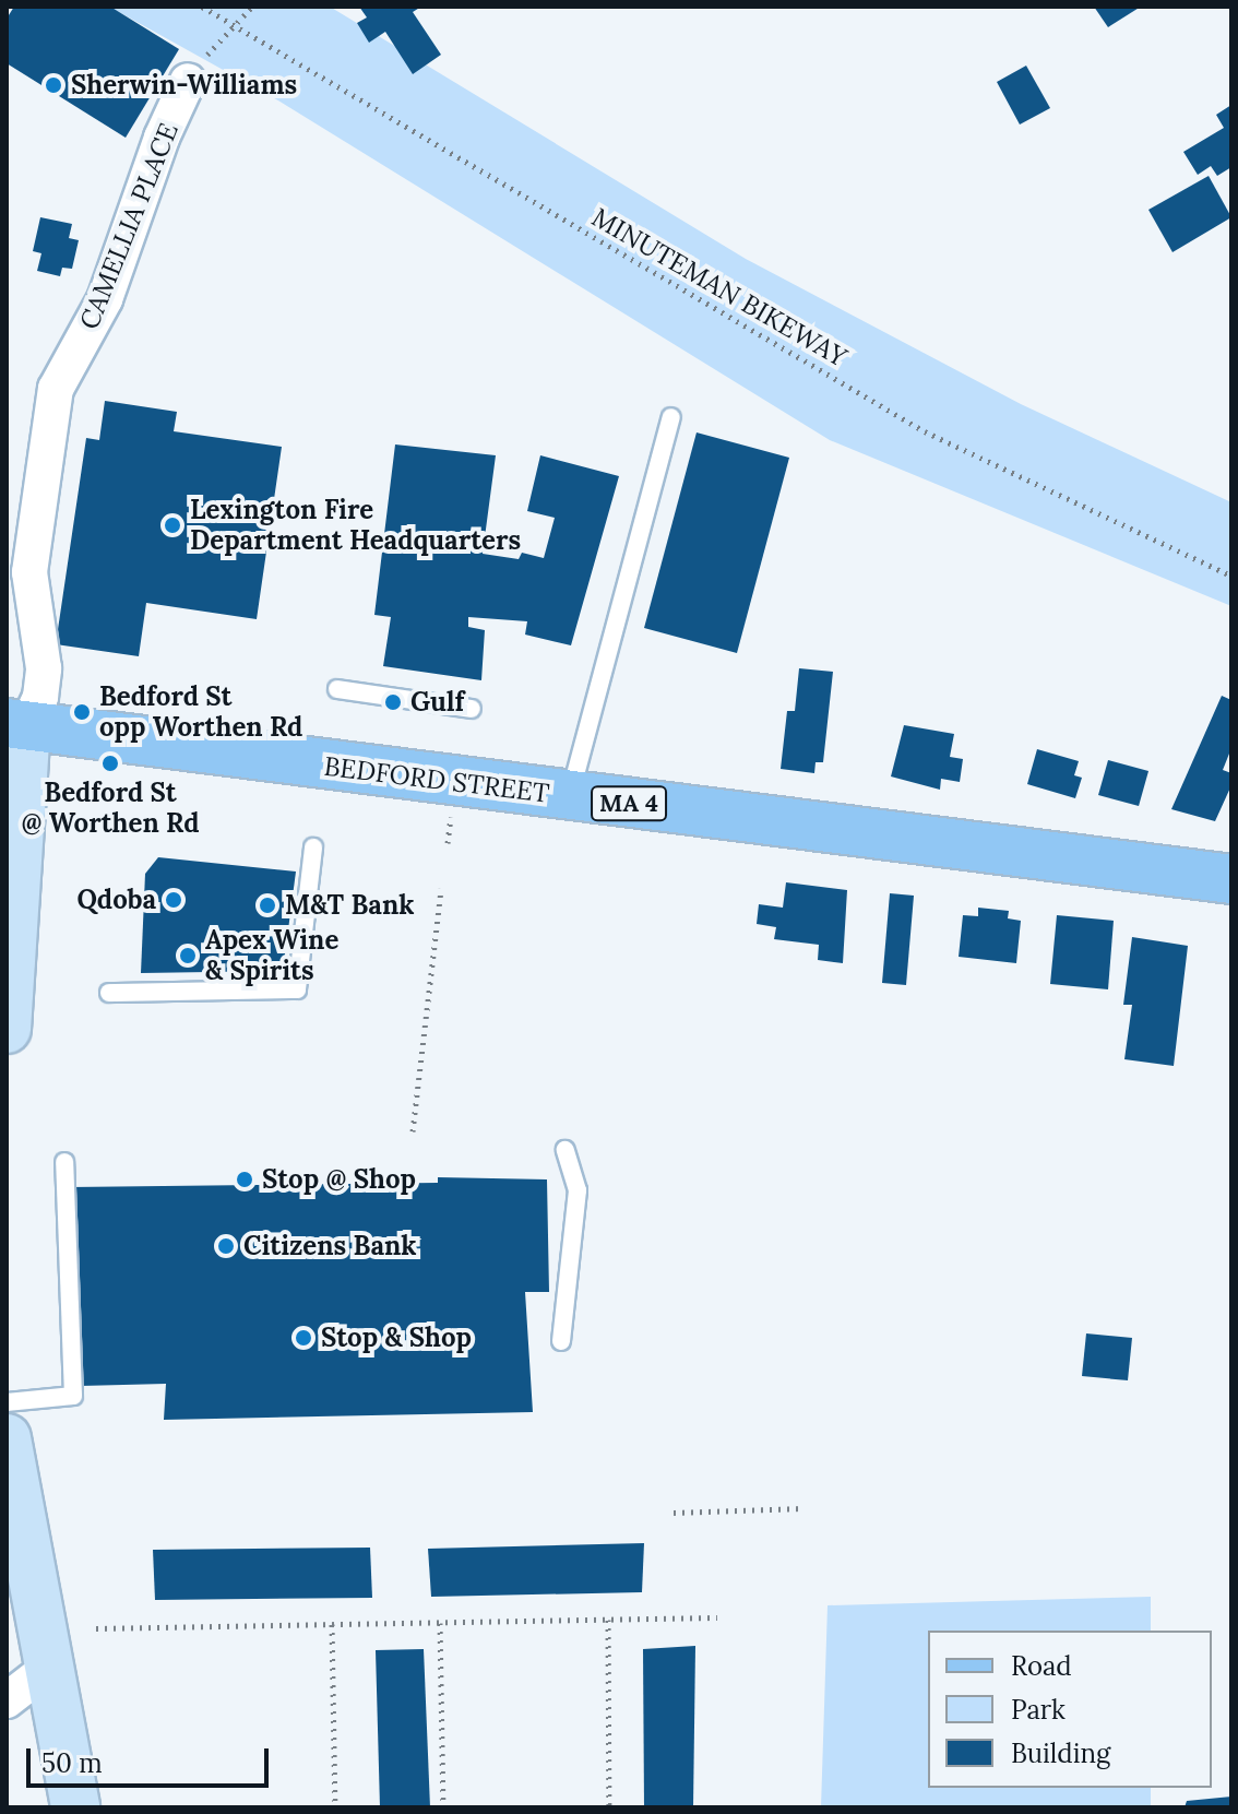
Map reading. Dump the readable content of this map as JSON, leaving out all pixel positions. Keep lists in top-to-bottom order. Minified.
{"streets":{"main road":["BEDFORD STREET","MA 4"],"street":["CAMELLIA PLACE"],"path":["MINUTEMAN BIKEWAY"]},"crossings":[["CAMELLIA PLACE","BEDFORD STREET"]],"places":["Sherwin-Williams","Lexington Fire Department Headquarters","Gulf","Bedford St opp Worthen Rd","Bedford St @ Worthen Rd","Qdoba","M&T Bank","Apex Wine & Spirits","Stop @ Shop","Citizens Bank","Stop & Shop"],"legend":["Road","Park","Building"],"scale_bar":"50 m"}
